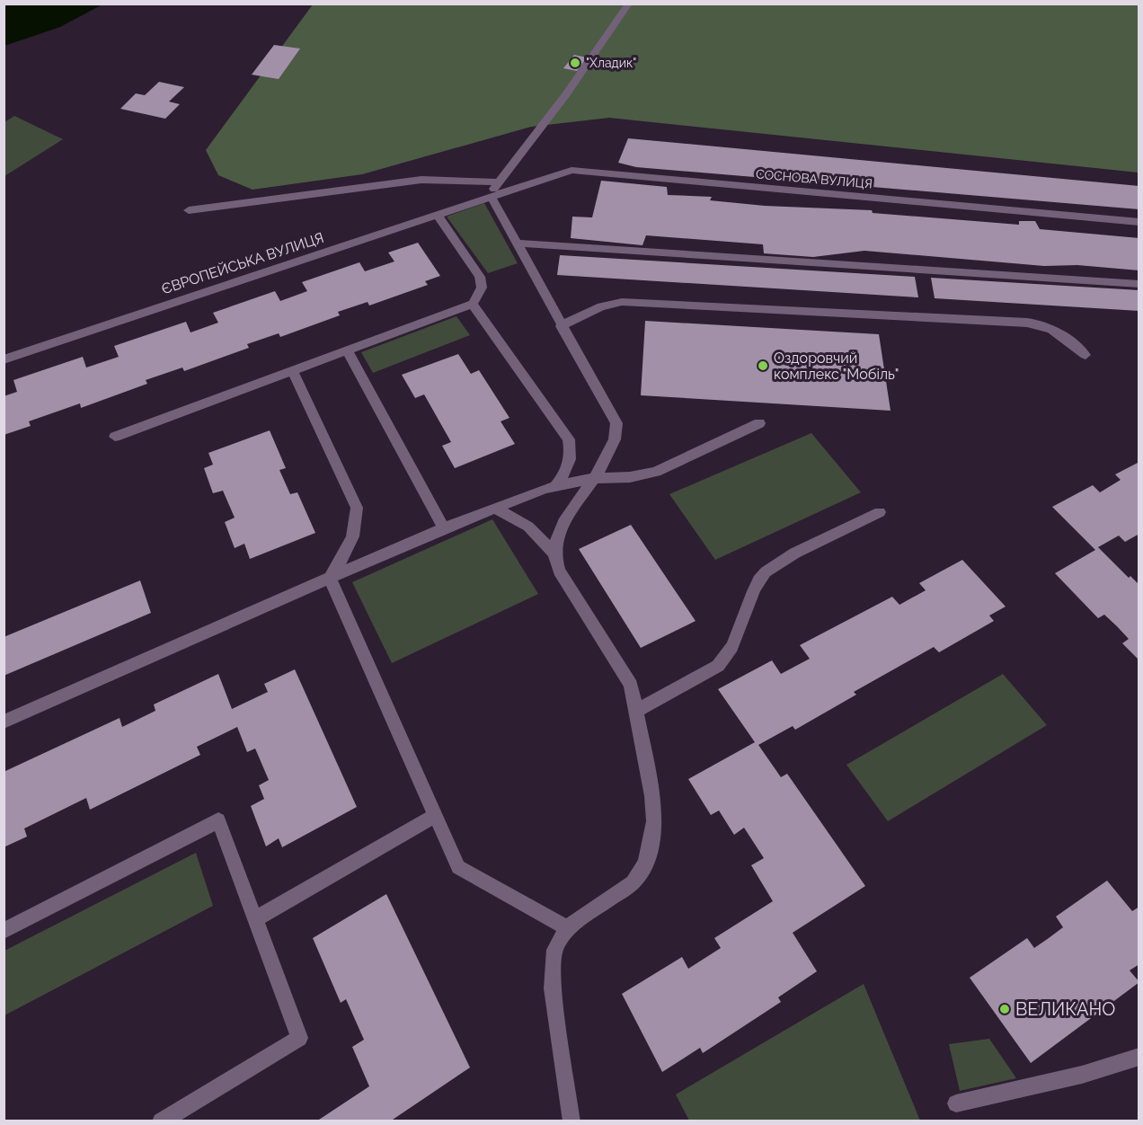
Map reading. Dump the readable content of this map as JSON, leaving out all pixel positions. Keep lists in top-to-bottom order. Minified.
{"streets":{"street":["СОСНОВА ВУЛИЦЯ","ЄВРОПЕЙСЬКА ВУЛИЦЯ"]},"crossings":[["СОСНОВА ВУЛИЦЯ","ЄВРОПЕЙСЬКА ВУЛИЦЯ"]],"places":["\"Хладик\"","Оздоровчий комплекс \"Мобіль\"","ВЕЛИКАНО"]}
